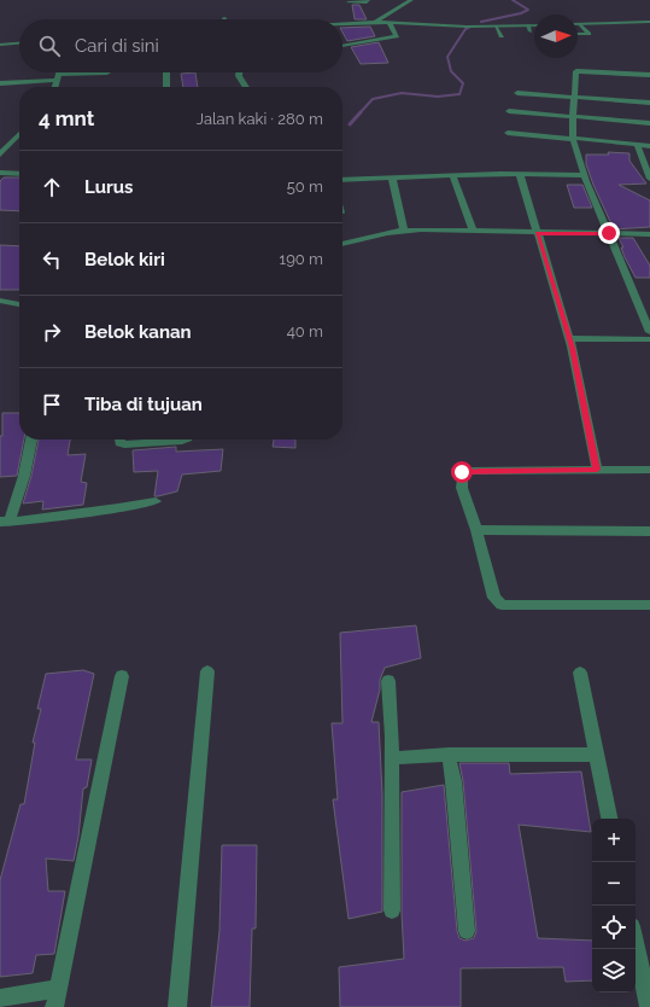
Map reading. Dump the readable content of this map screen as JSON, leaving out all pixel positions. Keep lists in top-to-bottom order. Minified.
{"north":"right","page":{"search":"Cari di sini","heading":["4 mnt","Jalan kaki · 280 m"],"list":[["Lurus","50 m"],["Belok kiri","190 m"],["Belok kanan","40 m"],"Tiba di tujuan"],"map_buttons":["+","−"]}}
